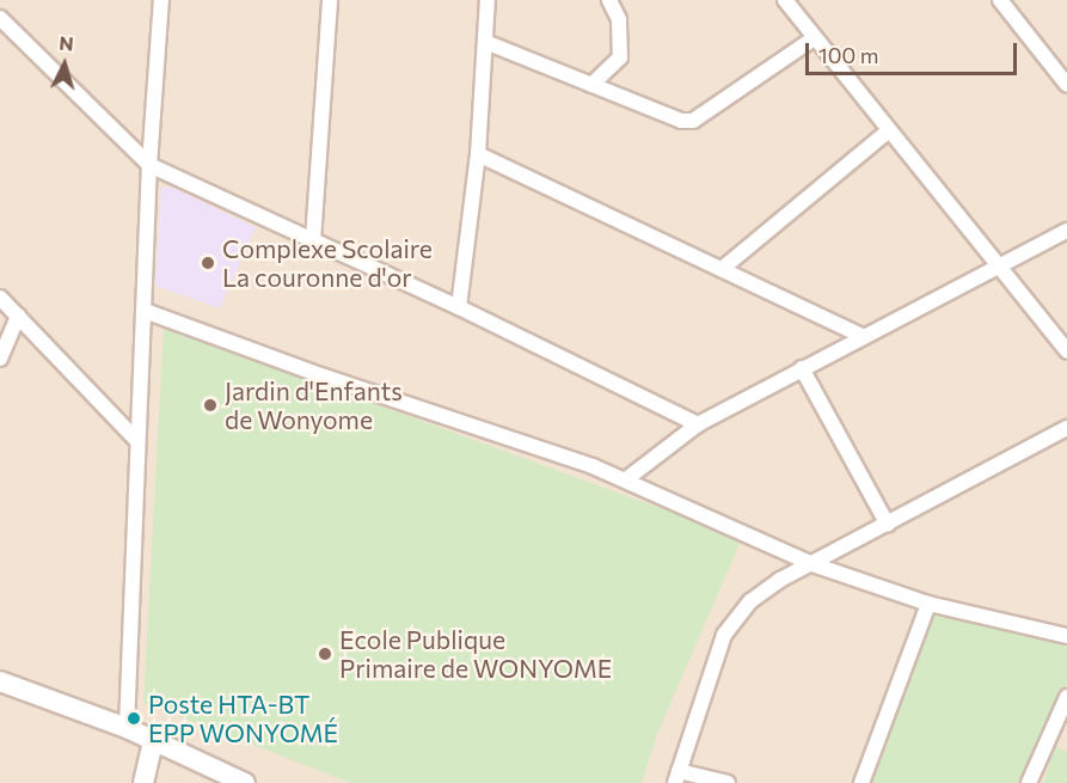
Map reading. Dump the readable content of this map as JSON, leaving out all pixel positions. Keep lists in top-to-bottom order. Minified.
{"places":["Complexe Scolaire La couronne d'or","Jardin d'Enfants de Wonyome","Ecole Publique Primaire de WONYOME","Poste HTA-BT EPP WONYOMÉ"],"scale_bar":"100 m","north":"top"}
